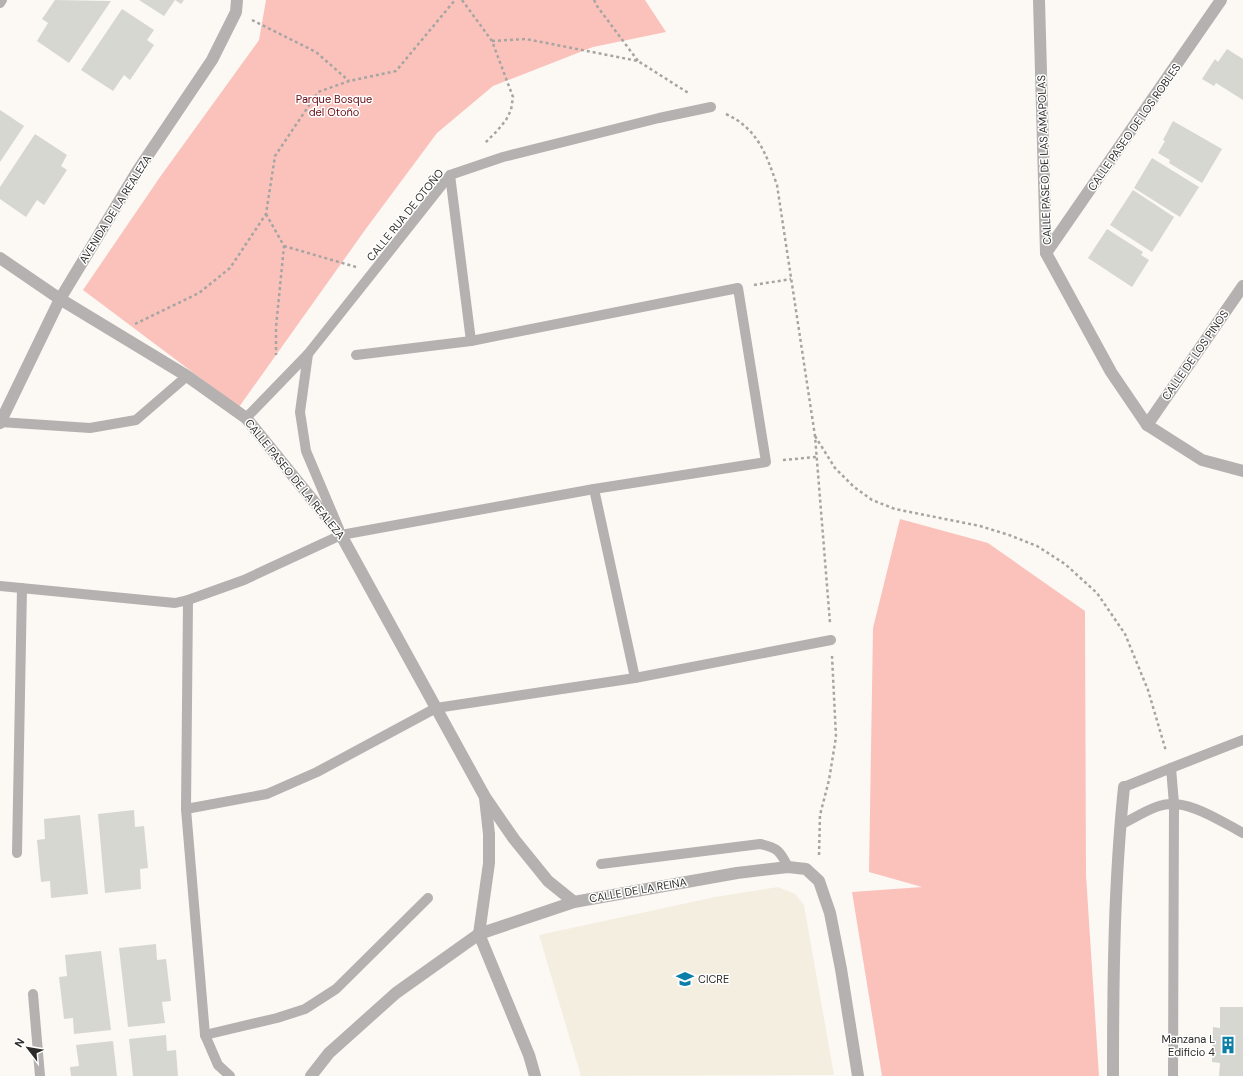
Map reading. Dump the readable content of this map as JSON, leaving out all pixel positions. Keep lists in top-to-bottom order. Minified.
{"streets":{"street":["CALLE PASEO DE LOS ROBLES","CALLE PASEO DE LAS AMAPOLAS","AVENIDA DE LA REALEZA","CALLE DE LOS PINOS","CALLE PASEO DE LA REALEZA","CALLE DE LA REINA"],"lane":["CALLE RUA DE OTOÑO"]},"crossings":[["CALLE PASEO DE LOS ROBLES","CALLE PASEO DE LAS AMAPOLAS"],["CALLE PASEO DE LAS AMAPOLAS","CALLE DE LOS PINOS"],["AVENIDA DE LA REALEZA","CALLE PASEO DE LA REALEZA"],["CALLE RUA DE OTOÑO","CALLE PASEO DE LA REALEZA"],["CALLE PASEO DE LA REALEZA","CALLE DE LA REINA"]],"parks":["Parque Bosque del Otoño"],"places":{"school or university":["CICRE"],"building":["Manzana L Edificio 4"]},"north":"top left"}
